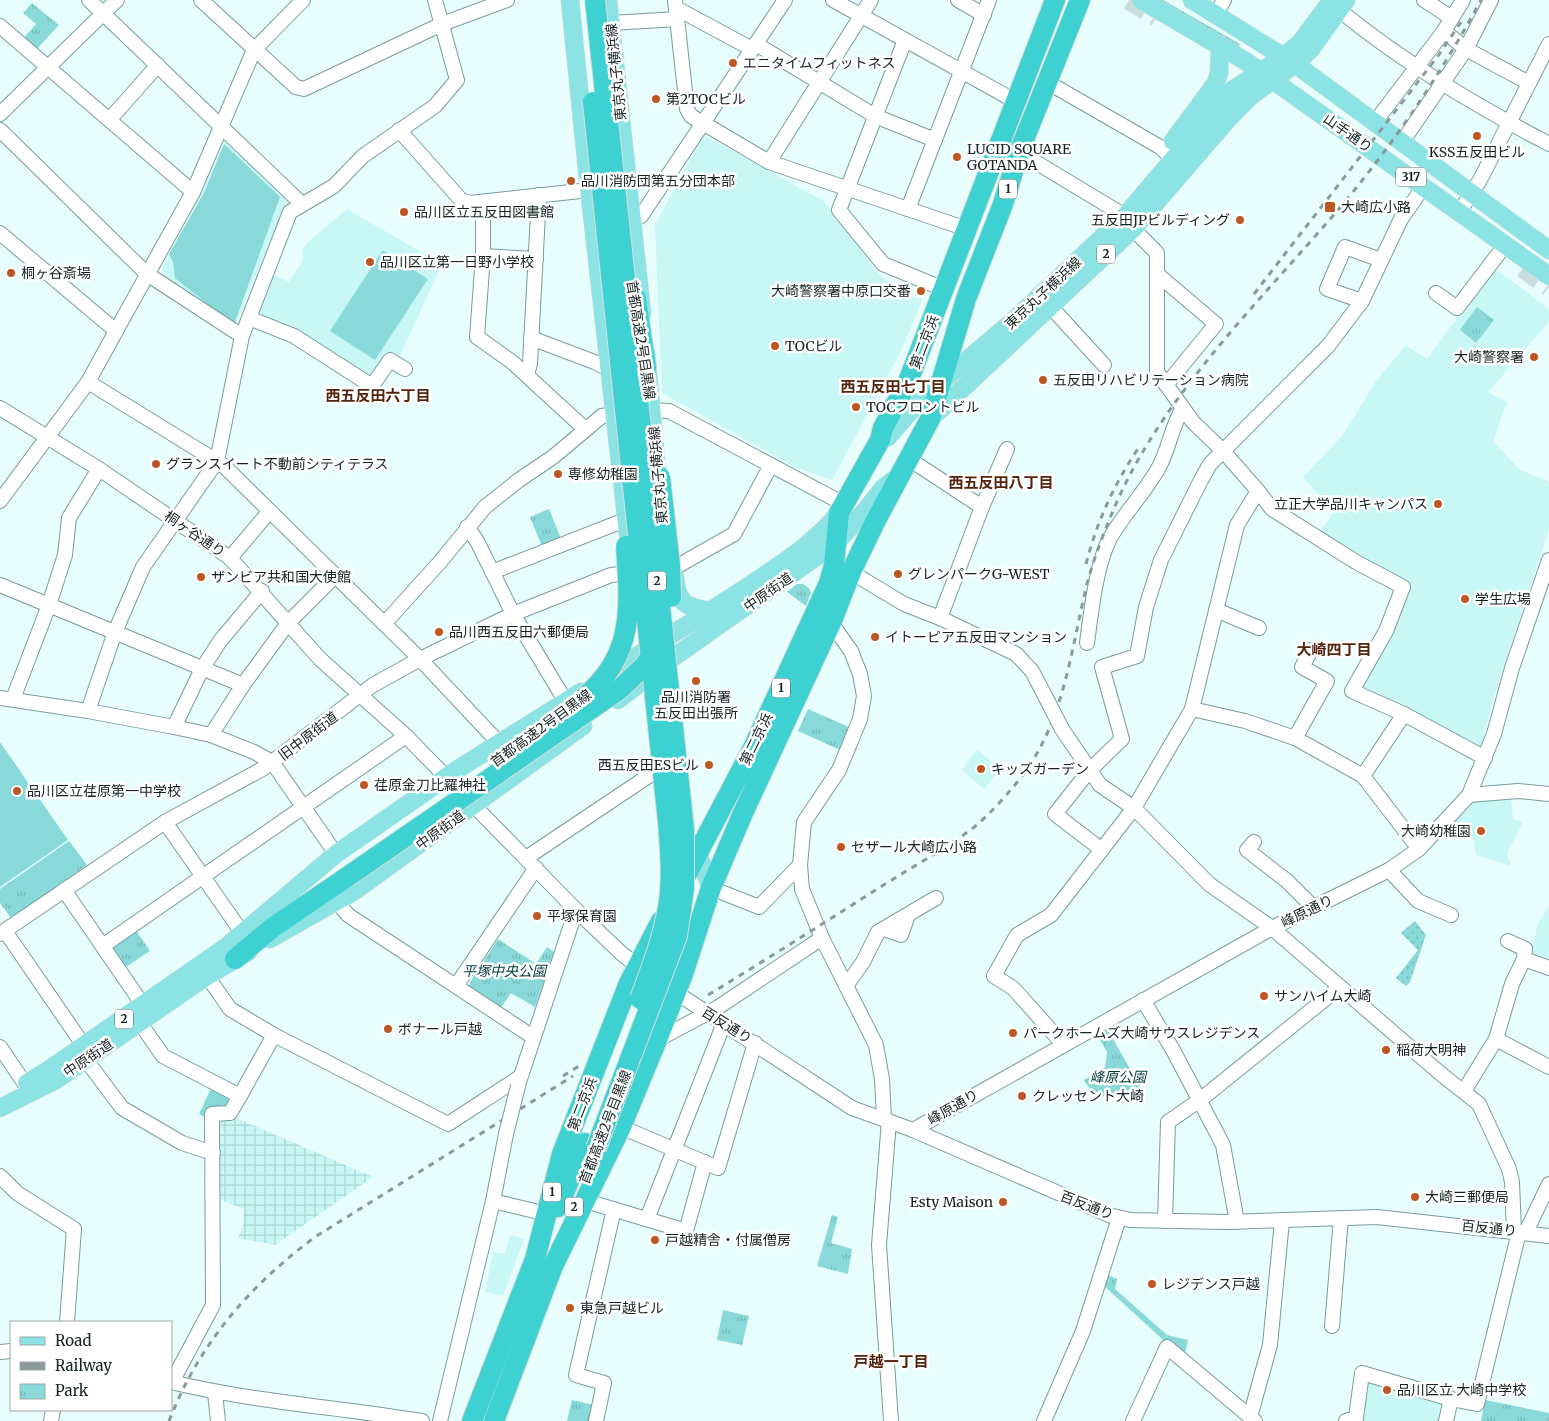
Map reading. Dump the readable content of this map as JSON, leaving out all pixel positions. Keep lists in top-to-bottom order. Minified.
{"streets":{"highway":["1","2","首都高速2号目黒線","第二京浜"],"main road":["東京丸子横浜線","山手通り","317","中原街道"],"street":["桐ヶ谷通り","旧中原街道","峰原通り","百反通り"]},"crossings":[["東京丸子横浜線","山手通り"],["東京丸子横浜線","首都高速2号目黒線"],["東京丸子横浜線","第二京浜"],["東京丸子横浜線","中原街道"],["2","首都高速2号目黒線"],["2","第二京浜"],["2","中原街道"],["2","旧中原街道"],["首都高速2号目黒線","第二京浜"],["首都高速2号目黒線","中原街道"],["第二京浜","中原街道"],["第二京浜","百反通り"],["桐ヶ谷通り","中原街道"],["桐ヶ谷通り","旧中原街道"],["桐ヶ谷通り","百反通り"],["峰原通り","百反通り"]],"districts":["西五反田七丁目","西五反田六丁目","西五反田八丁目","大崎四丁目","戸越一丁目"],"parks":["平塚中央公園","峰原公園"],"places":{"other":["エニタイムフィットネス","第2TOCビル","KSS五反田ビル","LUCID SQUARE GOTANDA","品川消防団第五分団本部","品川区立五反田図書館","五反田JPビルディング","品川区立第一日野小学校","桐ヶ谷斎場","大崎警察署中原口交番","TOCビル","大崎警察署","五反田リハビリテーション病院","TOCフロントビル","グランスイート不動前シティテラス","専修幼稚園","立正大学品川キャンパス","グレンパークG-WEST","ザンビア共和国大使館","学生広場","品川西五反田六郵便局","イトーピア五反田マンション","品川消防署 五反田出張所","西五反田ESビル","キッズガーデン","荏原金刀比羅神社","品川区立荏原第一中学校","大崎幼稚園","セザール大崎広小路","平塚保育園","サンハイム大崎","ボナール戸越","パークホームズ大崎サウスレジデンス","稲荷大明神","クレッセント大崎","大崎三郵便局","Esty Maison","戸越精舎・付属僧房","レジデンス戸越","東急戸越ビル","品川区立 大崎中学校"],"transit":["大崎広小路"]},"legend":["Road","Railway","Park"]}
